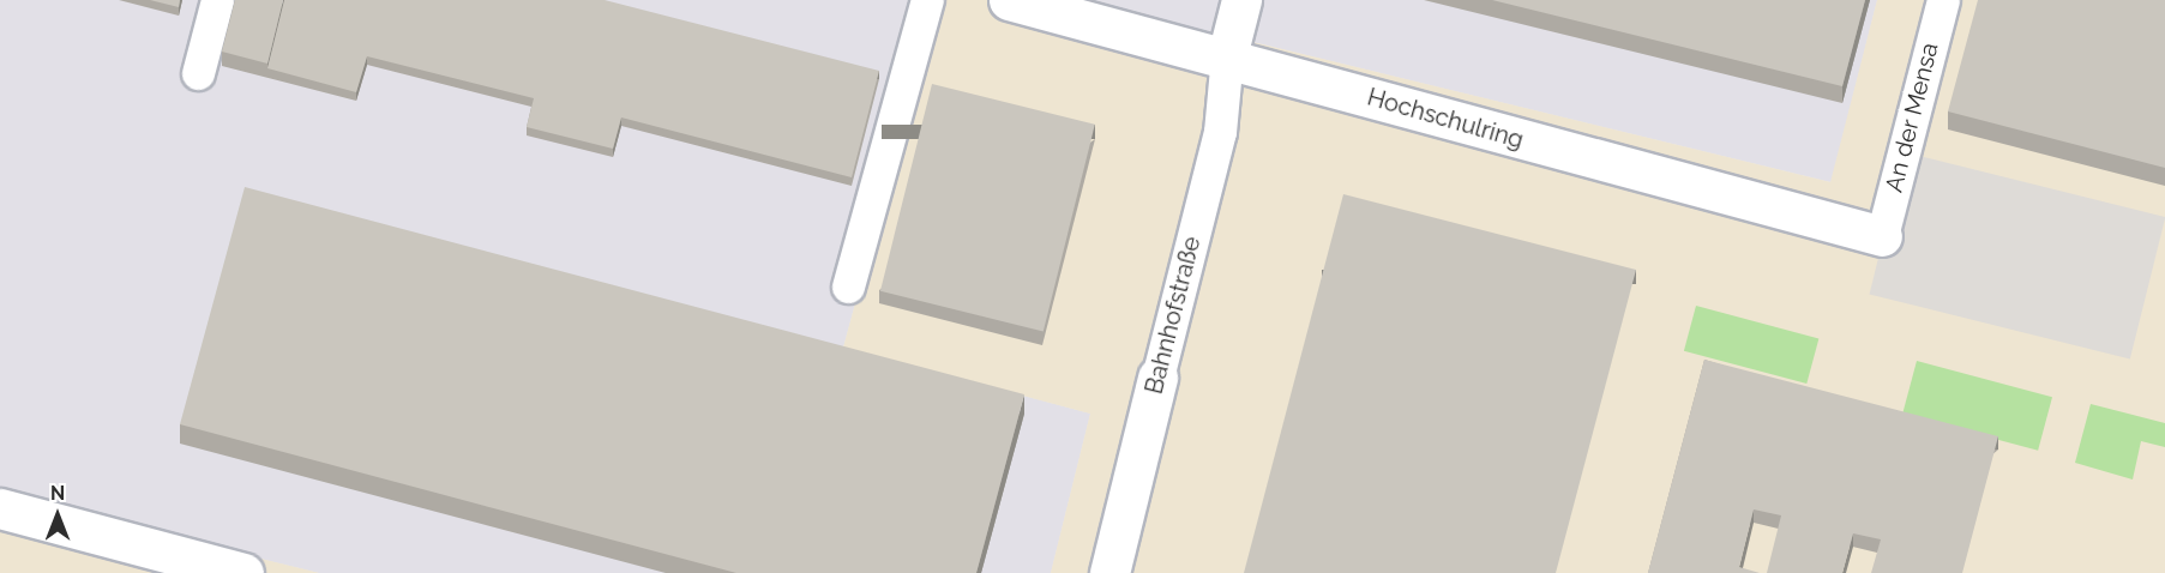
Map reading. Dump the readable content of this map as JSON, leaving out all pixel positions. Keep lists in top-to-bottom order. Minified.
{"streets":{"street":["Hochschulring","Bahnhofstraße"],"lane":["An der Mensa"]},"crossings":[["An der Mensa","Hochschulring"],["Hochschulring","Bahnhofstraße"]],"north":"top"}
